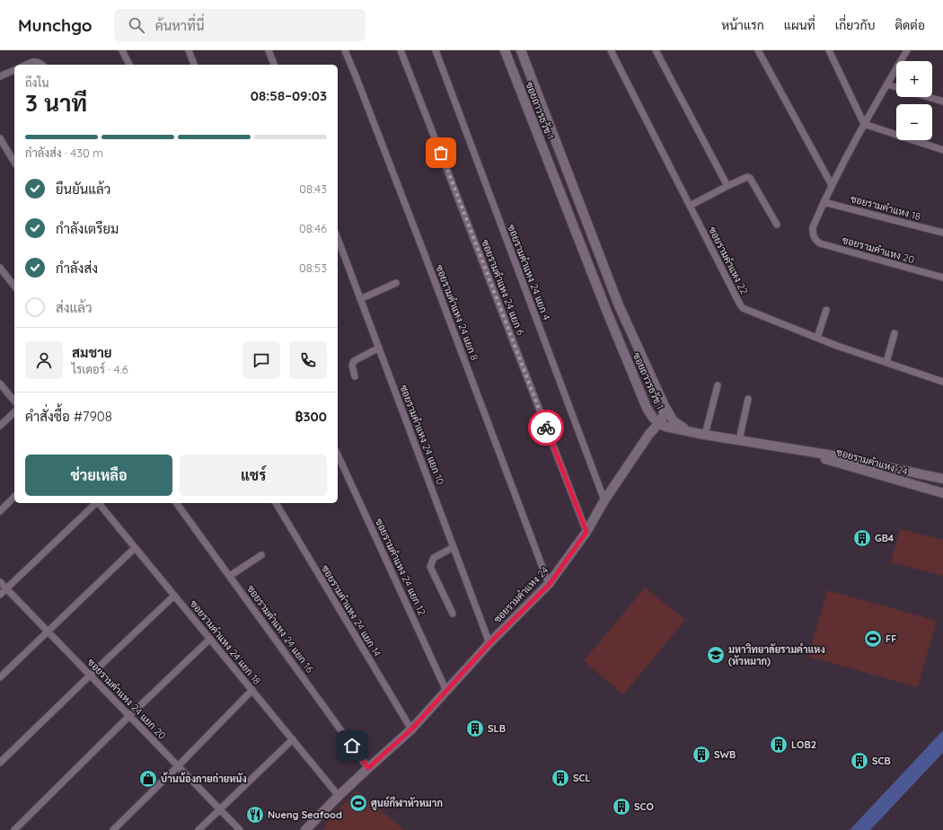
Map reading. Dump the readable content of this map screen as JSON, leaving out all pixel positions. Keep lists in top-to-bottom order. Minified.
{"streets":{"main road":["ซอยถาวรธวัช 1","ซอยรามคำแหง 24"],"street":["ซอยรามคำแหง 18","ซอยรามคำแหง 20","ซอยรามคำแหง 22","ซอยรามคำแหง 24 แยก 4","ซอยรามคำแหง 24 แยก 6","ซอยรามคำแหง 24 แยก 8","ซอยรามคำแหง 24 แยก 10","ซอยรามคำแหง 24 แยก 12","ซอยรามคำแหง 24 แยก 14","ซอยรามคำแหง 24 แยก 16","ซอยรามคำแหง 24 แยก 18","ซอยรามคำแหง 24 แยก 20"]},"crossings":[["ซอยถาวรธวัช 1","ซอยรามคำแหง 24"],["ซอยรามคำแหง 18","ซอยรามคำแหง 20"],["ซอยรามคำแหง 24 แยก 4","ซอยรามคำแหง 24"],["ซอยรามคำแหง 24 แยก 6","ซอยรามคำแหง 24"],["ซอยรามคำแหง 24 แยก 8","ซอยรามคำแหง 24"],["ซอยรามคำแหง 24 แยก 10","ซอยรามคำแหง 24"],["ซอยรามคำแหง 24","ซอยรามคำแหง 24 แยก 12"],["ซอยรามคำแหง 24","ซอยรามคำแหง 24 แยก 14"],["ซอยรามคำแหง 24","ซอยรามคำแหง 24 แยก 16"],["ซอยรามคำแหง 24","ซอยรามคำแหง 24 แยก 18"]],"places":{"building":["GB4","SLB","LOB2","SWB","SCB","SCL","SCO"],"sports":["FF","ศูนย์กีฬาหัวหมาก"],"school or university":["มหาวิทยาลัยรามคำแหง (หัวหมาก)"],"shop":["บ้านน้องกายถ่ายหนัง"],"restaurant":["Nueng Seafood"]},"page":{"header":"Munchgo","search":"ค้นหาที่นี่","nav":["หน้าแรก","แผนที่","เกี่ยวกับ","ติดต่อ"],"map_buttons":["+","−"],"heading":["3 นาที","ถึงใน","08:58–09:03"],"panel":["สมชาย","ไรเดอร์ · 4.6","คำสั่งซื้อ #7908","฿300"],"bar":"กำลังส่ง · 430 m","list":[["ยืนยันแล้ว","08:43"],["กำลังเตรียม","08:46"],["กำลังส่ง","08:53"],"ส่งแล้ว"],"buttons":["ช่วยเหลือ","แชร์"]}}
